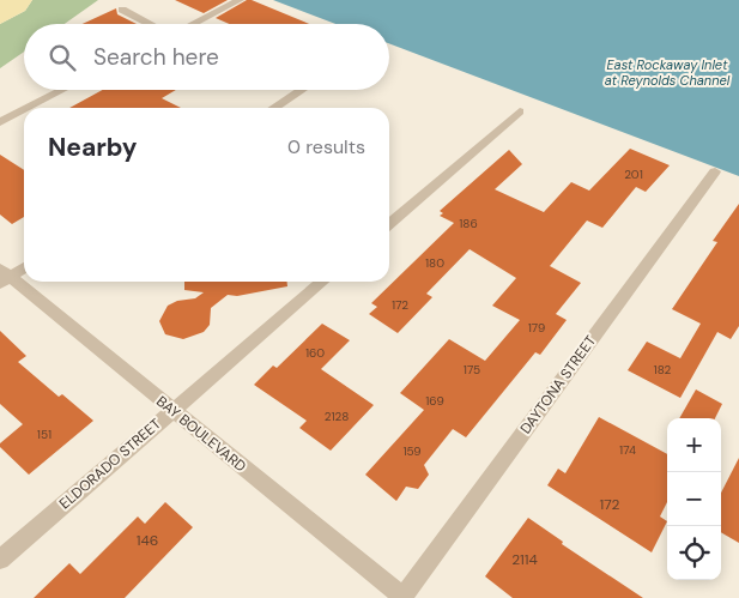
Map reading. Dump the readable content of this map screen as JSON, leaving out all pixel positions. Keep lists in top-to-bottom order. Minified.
{"streets":{"street":["DAYTONA STREET","BAY BOULEVARD","ELDORADO STREET"]},"crossings":[["DAYTONA STREET","BAY BOULEVARD"],["BAY BOULEVARD","ELDORADO STREET"]],"water":["East Rockaway Inlet at Reynolds Channel"],"house_numbers":["201","186","180","172","179","160","175","182","169","2128","151","174","159","172","146","2114"],"page":{"search":"Search here","heading":["Nearby","0 results"],"map_buttons":["+","−"]}}
